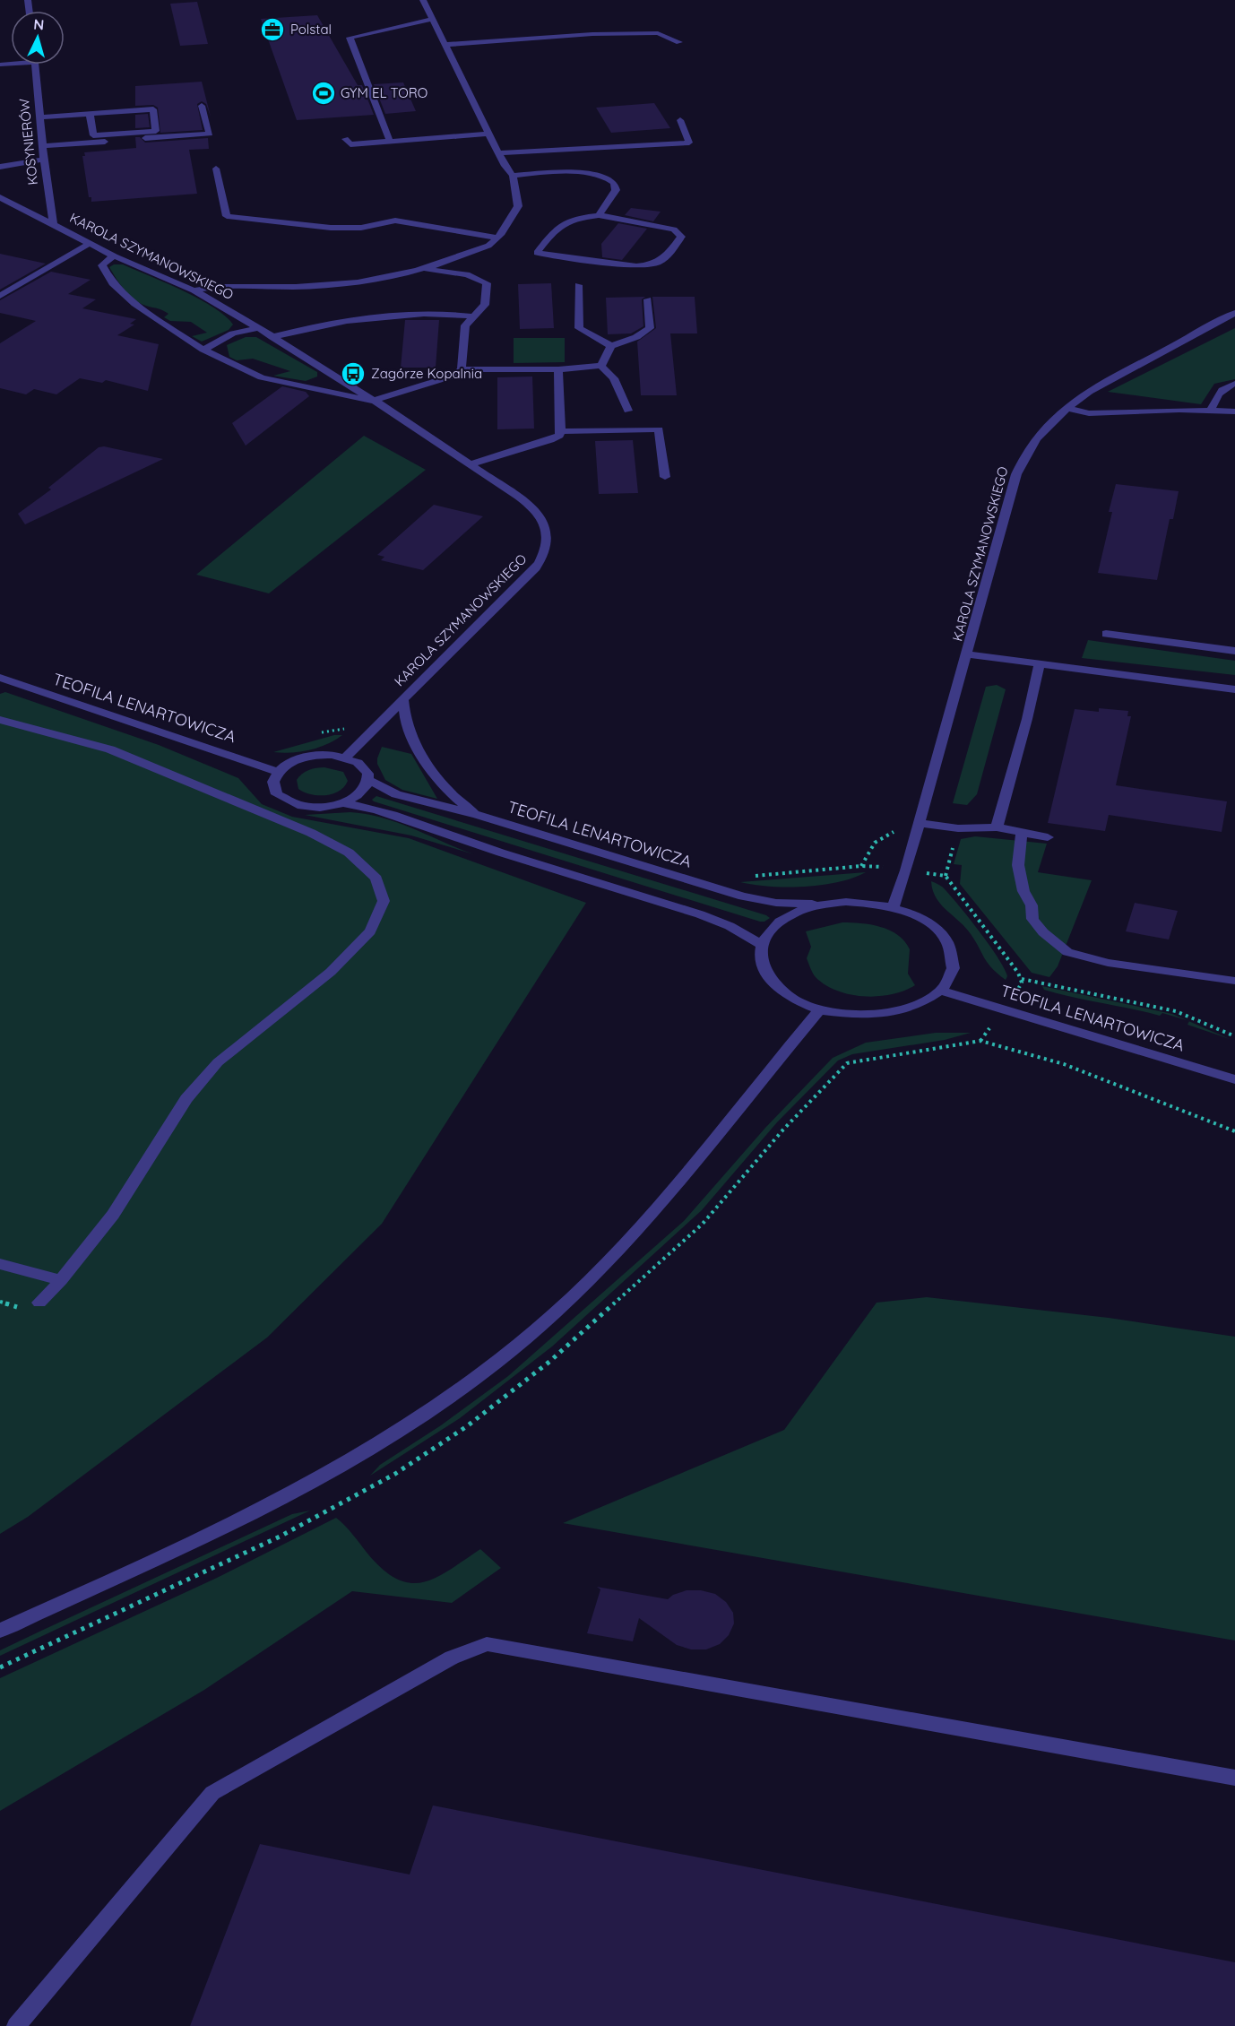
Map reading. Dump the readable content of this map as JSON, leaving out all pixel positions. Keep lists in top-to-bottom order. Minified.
{"streets":{"street":["KOSYNIERÓW","KAROLA SZYMANOWSKIEGO","TEOFILA LENARTOWICZA"]},"crossings":[["KOSYNIERÓW","KAROLA SZYMANOWSKIEGO"],["KAROLA SZYMANOWSKIEGO","TEOFILA LENARTOWICZA"]],"places":{"office":["Polstal"],"sports":["GYM EL TORO"],"bus stop":["Zagórze Kopalnia"]},"north":"top"}
